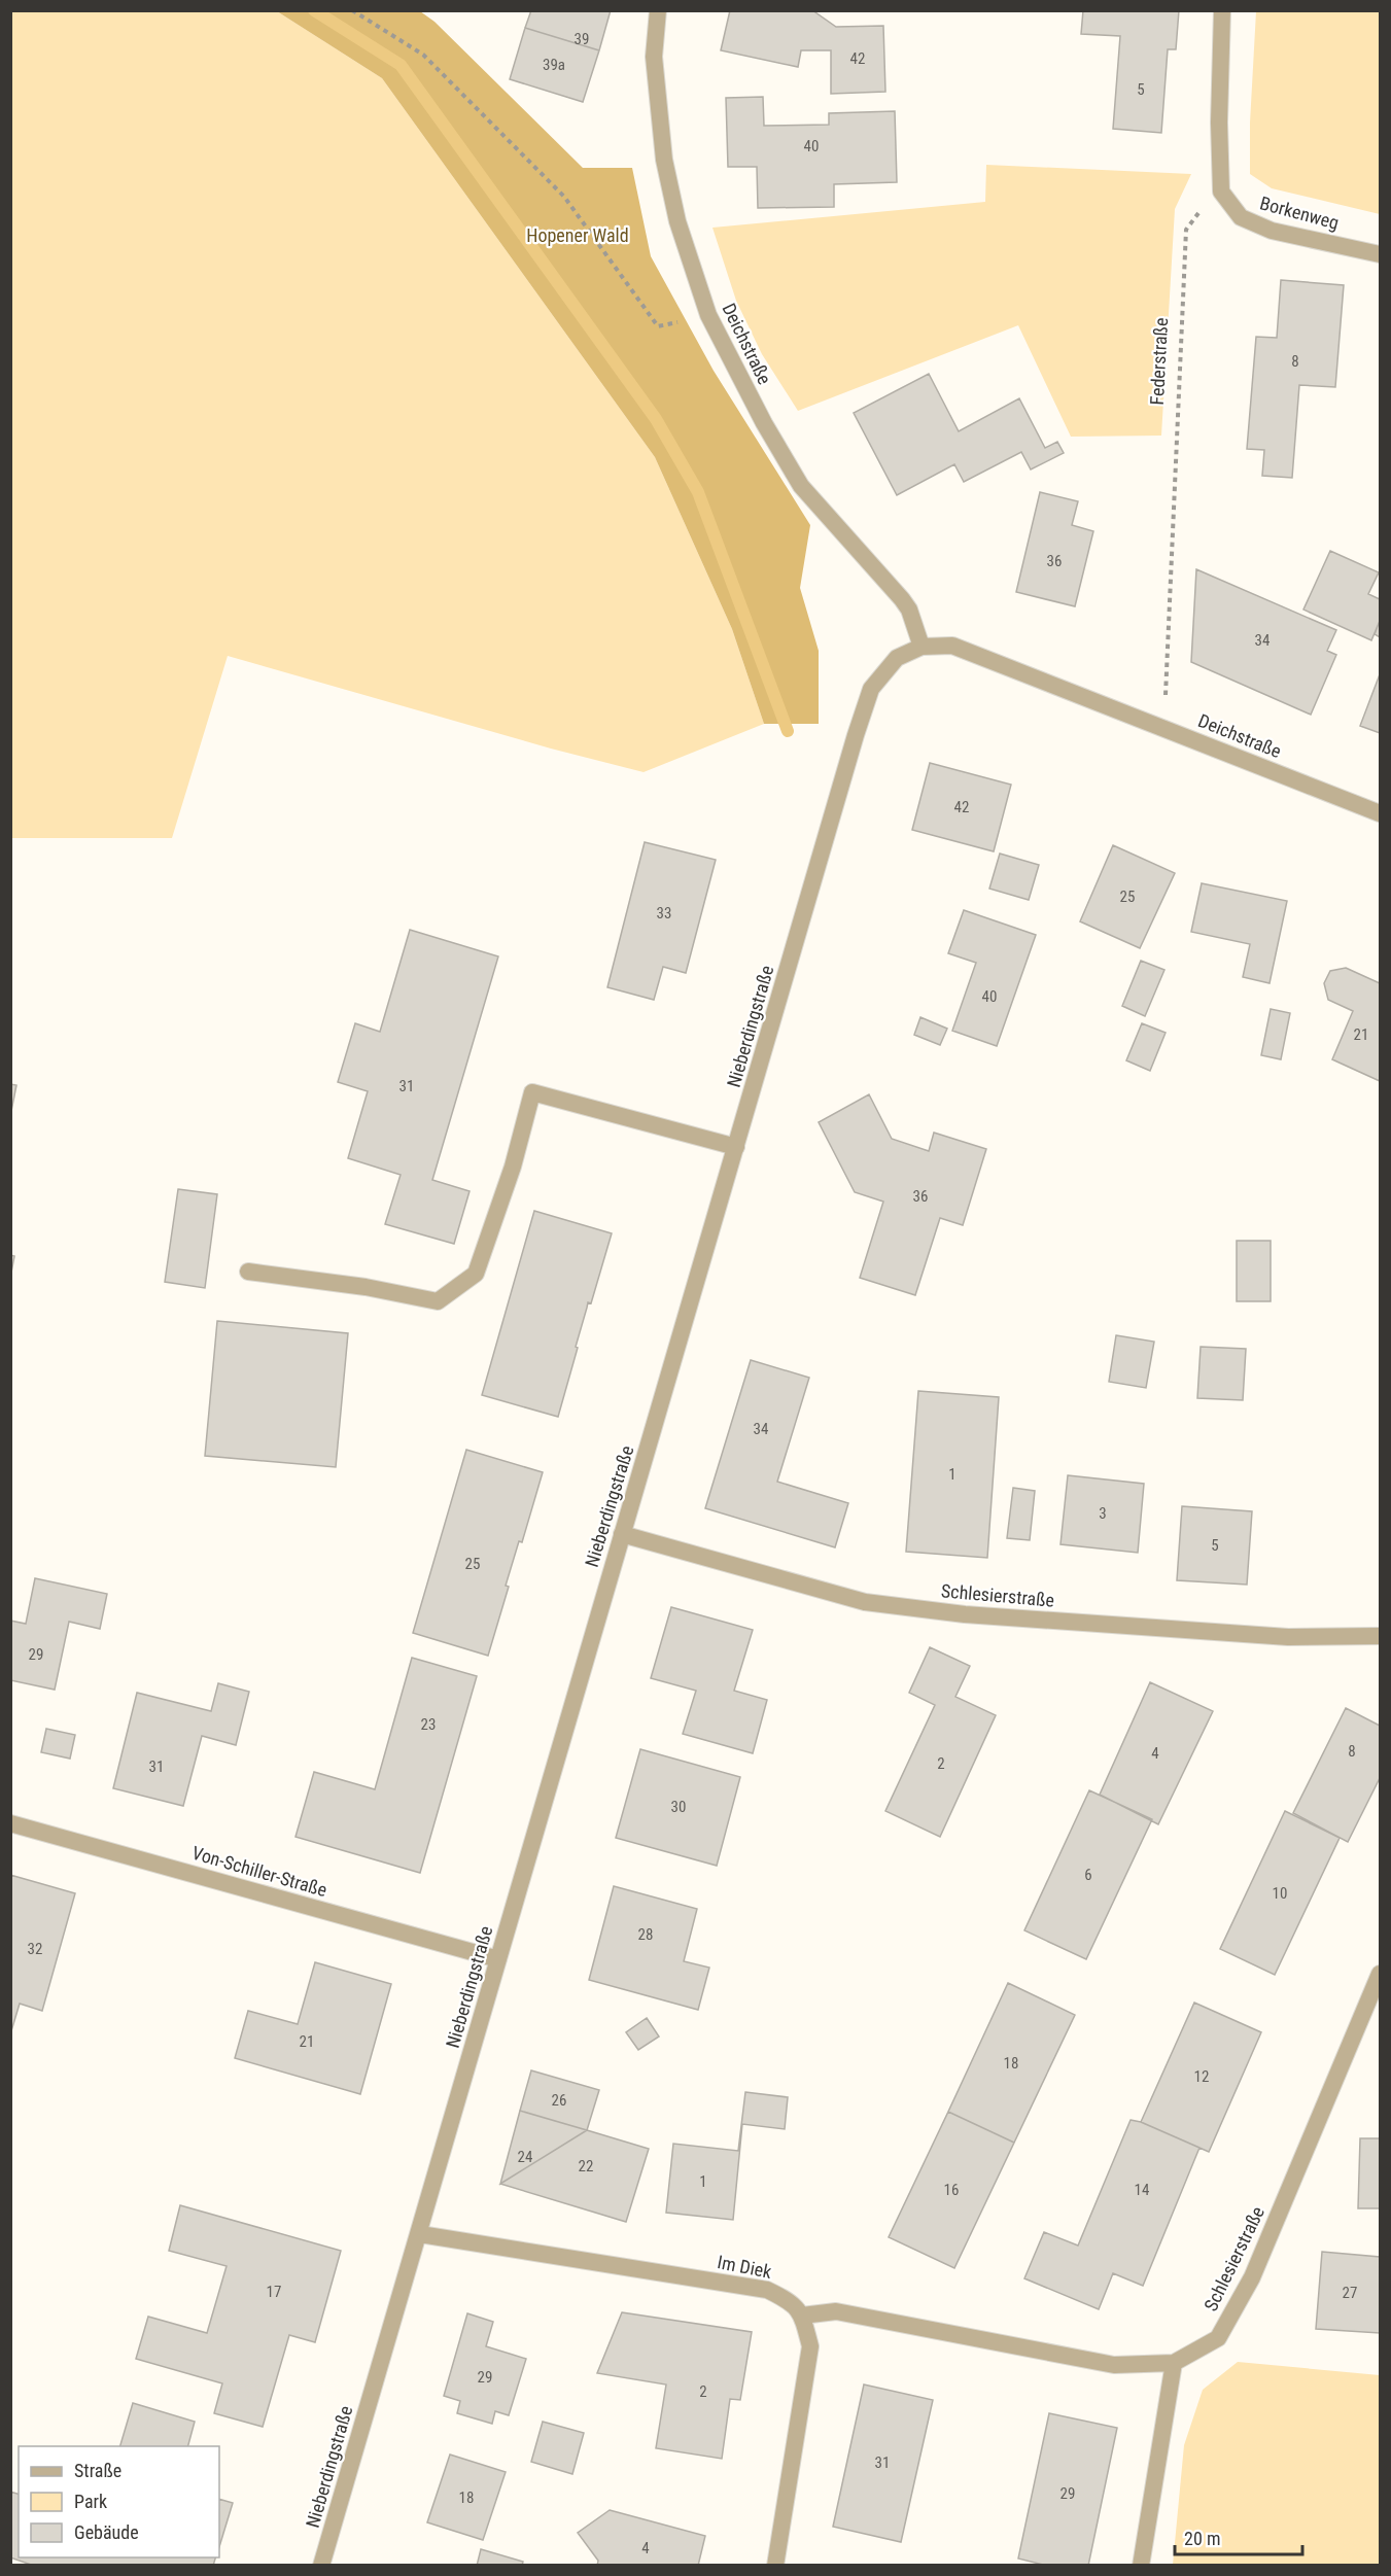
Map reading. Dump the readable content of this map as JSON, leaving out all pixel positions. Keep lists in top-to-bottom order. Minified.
{"streets":{"street":["Borkenweg","Deichstraße","Nieberdingstraße","Schlesierstraße","Von-Schiller-Straße","Im Diek"],"path":["Federstraße"]},"crossings":[["Borkenweg","Federstraße"],["Deichstraße","Federstraße"],["Deichstraße","Nieberdingstraße"],["Nieberdingstraße","Schlesierstraße"],["Nieberdingstraße","Von-Schiller-Straße"],["Nieberdingstraße","Im Diek"],["Schlesierstraße","Im Diek"]],"parks":["Hopener Wald"],"house_numbers":["39","42","39a","5","40","8","36","34","42","25","33","40","21","31","36","34","1","3","5","25","29","23","8","4","2","31","30","6","10","28","32","21","18","12","26","24","22","1","16","14","17","27","29","2","31","29","18","4"],"legend":["Straße","Park","Gebäude"],"scale_bar":"20 m"}
